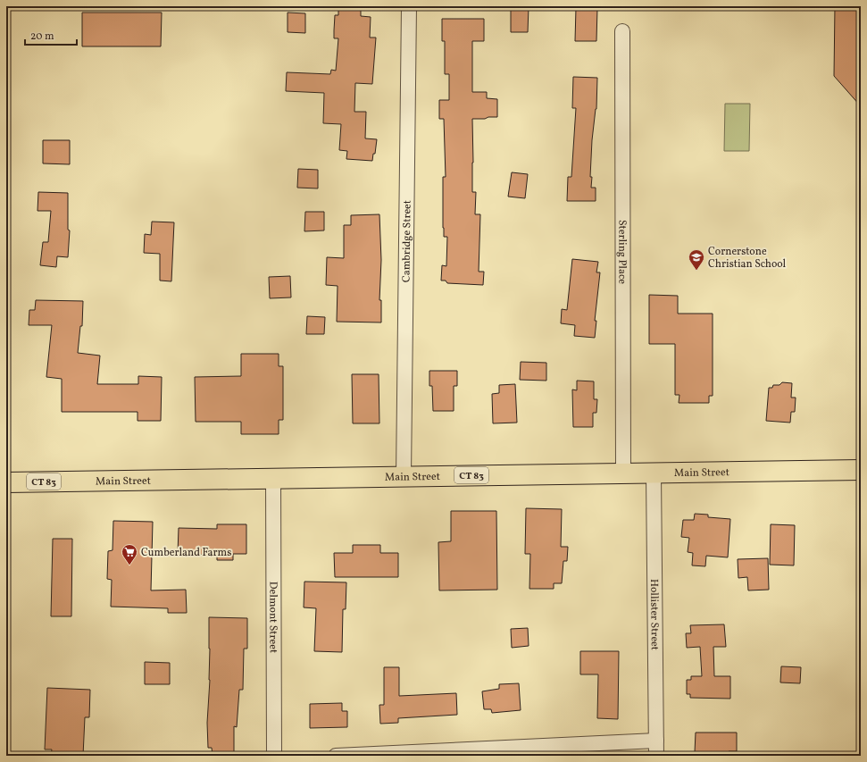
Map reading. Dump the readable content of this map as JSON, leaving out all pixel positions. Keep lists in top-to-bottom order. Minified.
{"streets":{"main road":["Main Street","CT 83"],"street":["Cambridge Street","Sterling Place","Hollister Street","Delmont Street"]},"crossings":[["Cambridge Street","Main Street"],["Sterling Place","Main Street"],["Main Street","Hollister Street"],["Main Street","Delmont Street"]],"places":{"school or university":["Cornerstone Christian School"],"supermarket":["Cumberland Farms"]},"scale_bar":"20 m"}
